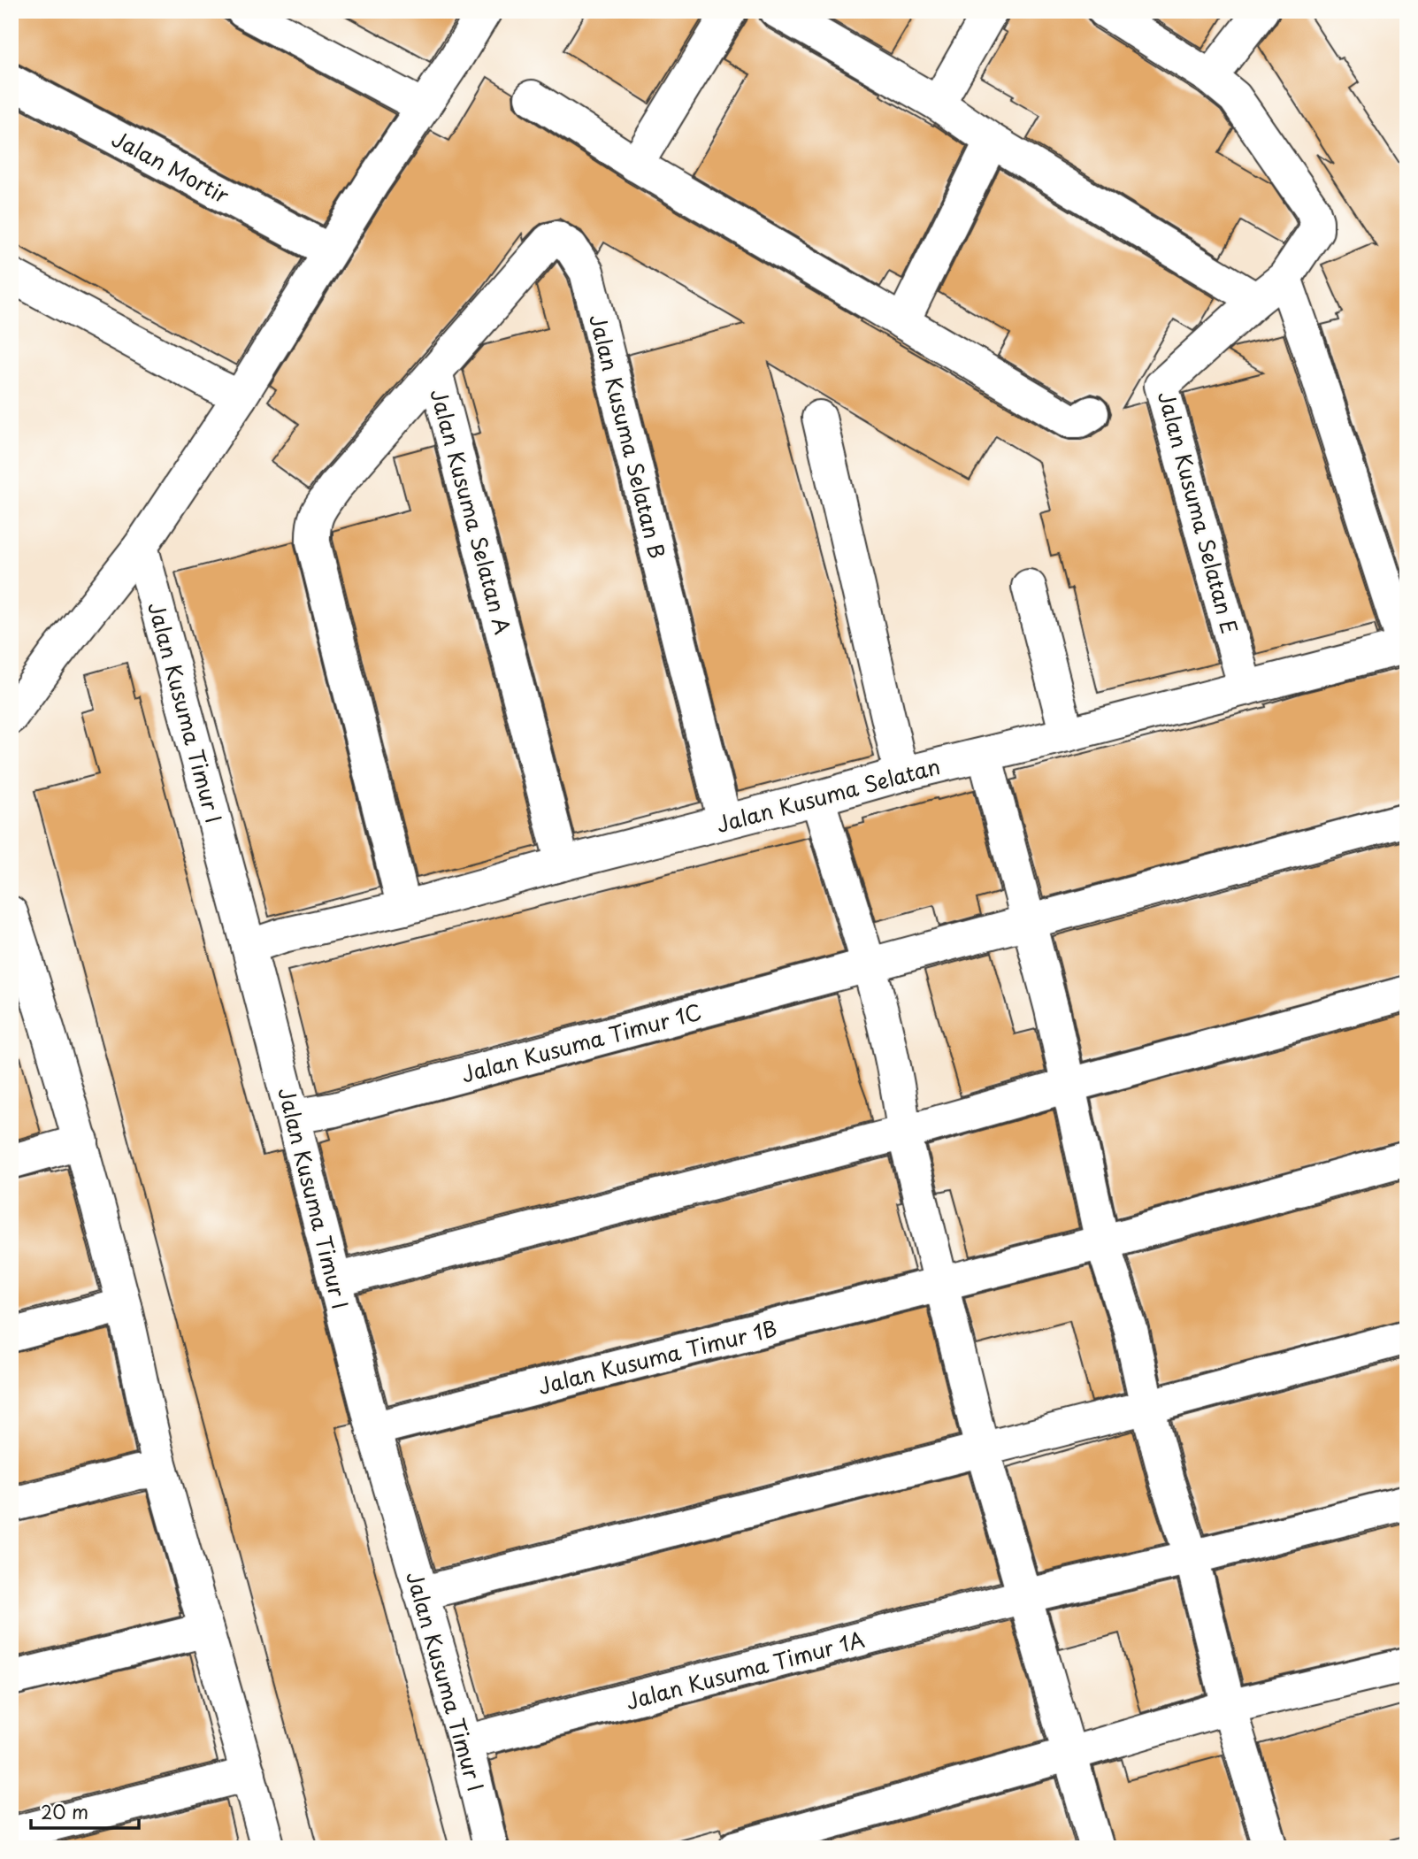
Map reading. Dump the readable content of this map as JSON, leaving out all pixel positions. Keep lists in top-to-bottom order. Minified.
{"streets":{"street":["Jalan Mortir","Jalan Kusuma Selatan B","Jalan Kusuma Selatan A","Jalan Kusuma Selatan E","Jalan Kusuma Timur I","Jalan Kusuma Selatan","Jalan Kusuma Timur 1C","Jalan Kusuma Timur 1B","Jalan Kusuma Timur 1A"]},"crossings":[["Jalan Kusuma Selatan B","Jalan Kusuma Selatan A"],["Jalan Kusuma Selatan B","Jalan Kusuma Selatan"],["Jalan Kusuma Selatan A","Jalan Kusuma Selatan"],["Jalan Kusuma Selatan E","Jalan Kusuma Selatan"],["Jalan Kusuma Timur I","Jalan Kusuma Selatan"],["Jalan Kusuma Timur I","Jalan Kusuma Timur 1C"],["Jalan Kusuma Timur I","Jalan Kusuma Timur 1B"],["Jalan Kusuma Timur I","Jalan Kusuma Timur 1A"]],"scale_bar":"20 m"}
